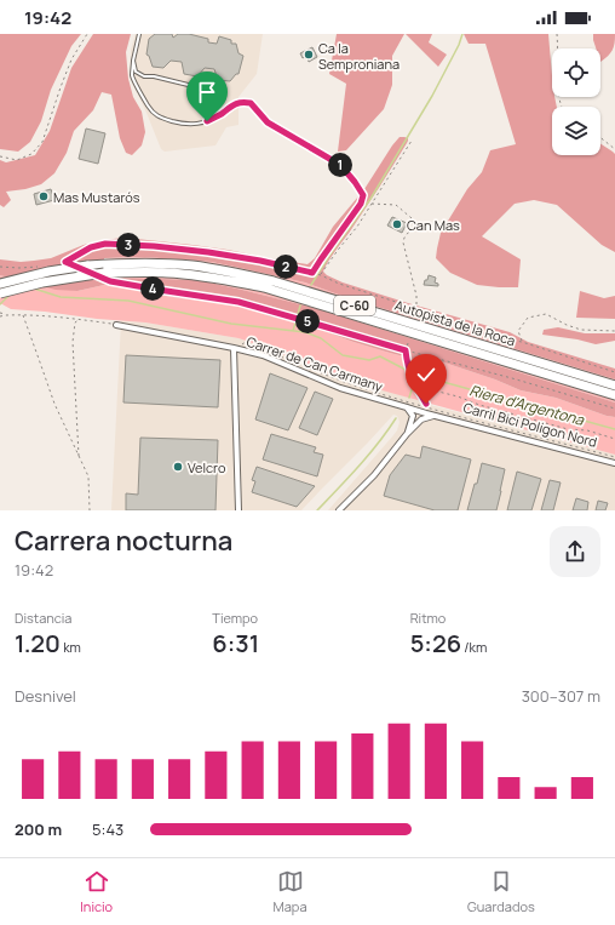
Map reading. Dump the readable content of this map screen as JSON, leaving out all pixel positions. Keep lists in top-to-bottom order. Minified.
{"streets":{"highway":["C-60","Autopista de la Roca"],"street":["Carrer de Can Carmany"],"path":["Carril Bici Polígon Nord"]},"crossings":[["C-60","Autopista de la Roca"]],"water":["Riera d'Argentona"],"places":["Ca la Semproniana","Mas Mustarós","Can Mas","Velcro"],"page":{"status":"19:42","pins":["1","3","2","4","5"],"heading":["Carrera nocturna","19:42"],"stats":[["Distancia","1.20 km"],["Tiempo","6:31"],["Ritmo","5:26 /km"]],"chart":["Desnivel","300–307 m"],"list":[{"name":"200 m","note":"5:43"}],"tabs":["Inicio","Mapa","Guardados"]}}
